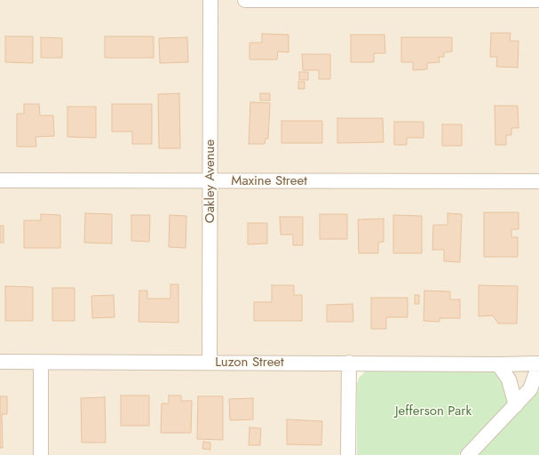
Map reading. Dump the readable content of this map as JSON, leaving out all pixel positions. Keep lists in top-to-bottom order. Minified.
{"streets":{"street":["Oakley Avenue","Maxine Street","Luzon Street"]},"crossings":[["Oakley Avenue","Maxine Street"],["Oakley Avenue","Luzon Street"]],"parks":["Jefferson Park"]}
